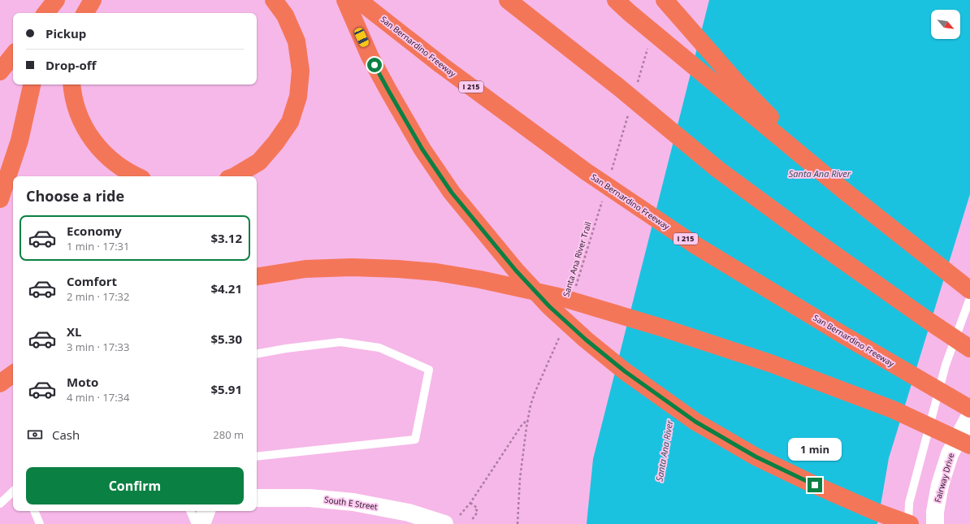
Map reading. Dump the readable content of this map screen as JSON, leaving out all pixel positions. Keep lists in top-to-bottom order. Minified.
{"streets":{"highway":["San Bernardino Freeway","I 215"],"main road":["Fairway Drive","South E Street"],"path":["Santa Ana River Trail"]},"water":["Santa Ana River"],"north":"bottom right","page":{"banner":["Pickup","Drop-off"],"heading":"Choose a ride","list":[{"name":"Economy","note":"1 min · 17:31","value":"$3.12"},{"name":"Comfort","note":"2 min · 17:32","value":"$4.21"},{"name":"XL","note":"3 min · 17:33","value":"$5.30"},{"name":"Moto","note":"4 min · 17:34","value":"$5.91"}],"pay":["Cash","280 m"],"bubble":"1 min","buttons":"Confirm"}}
